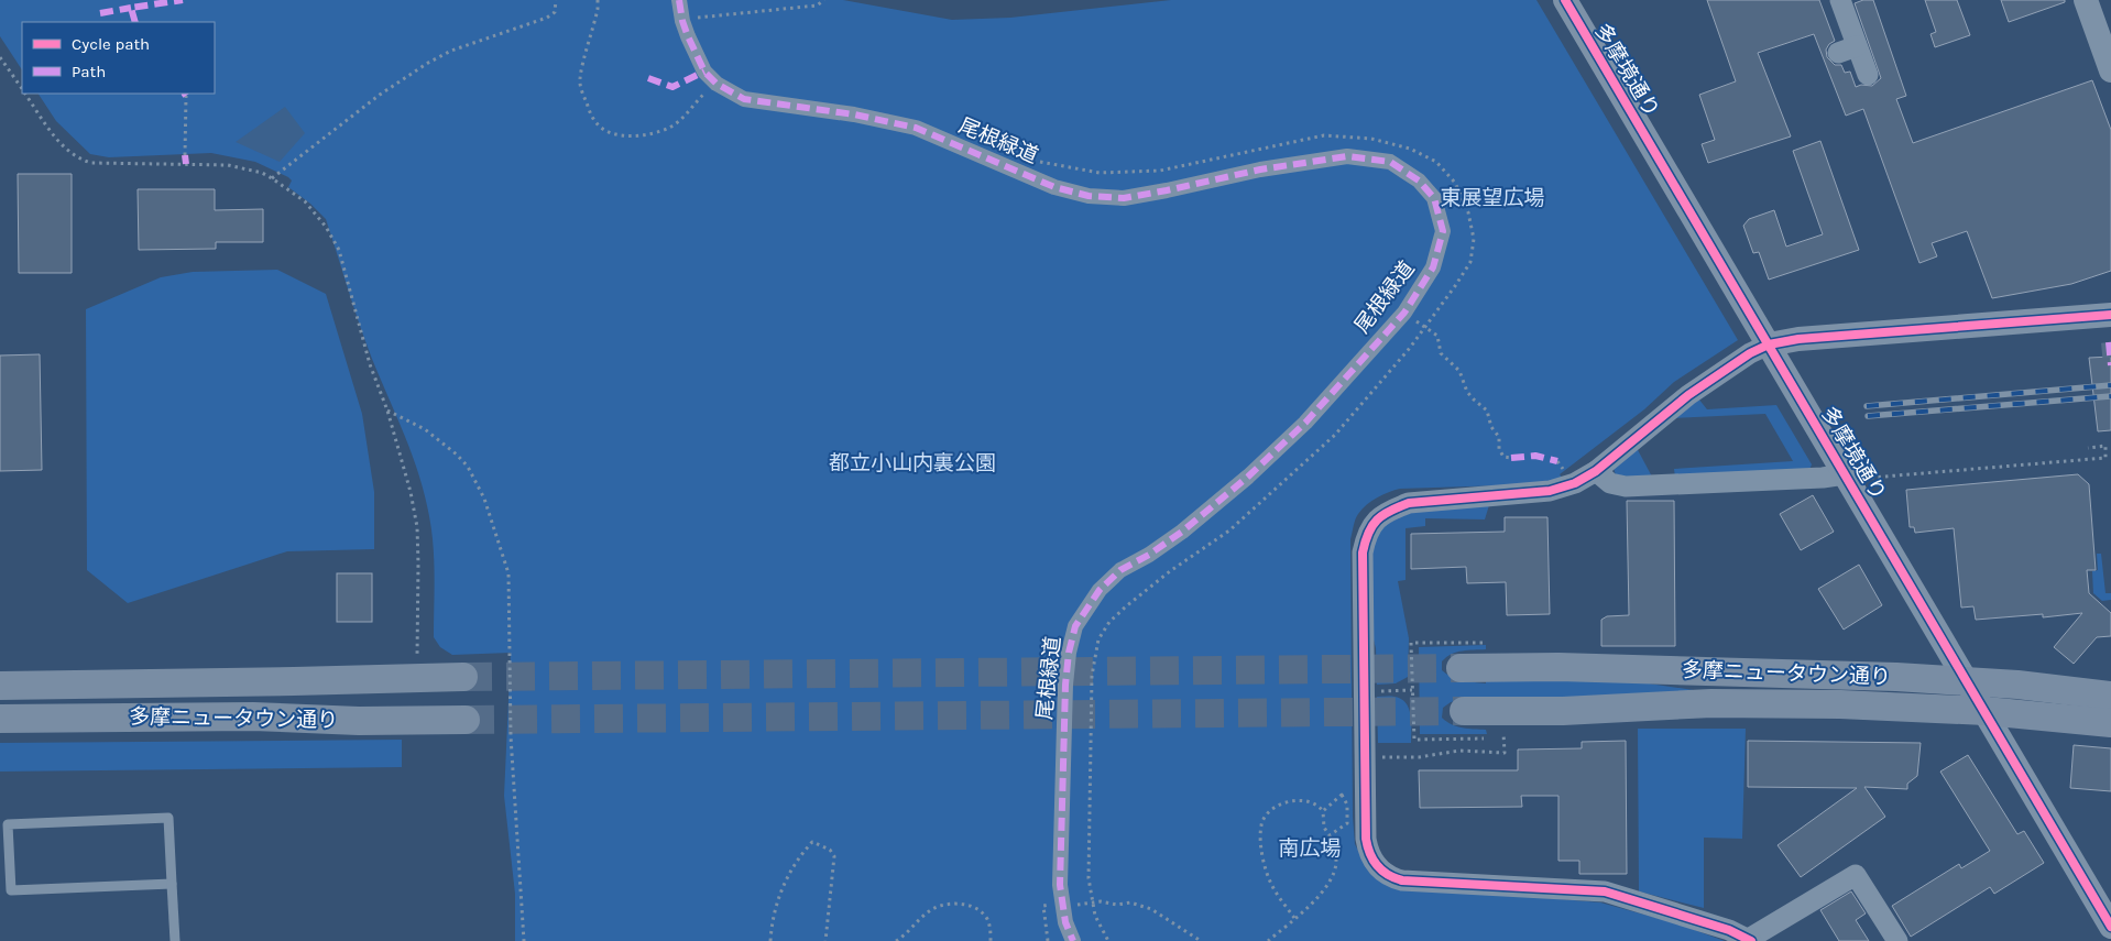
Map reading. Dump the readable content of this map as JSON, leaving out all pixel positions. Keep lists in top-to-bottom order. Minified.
{"streets":{"main road":["多摩ニュータウン通り"],"street":["多摩境通り","尾根緑道"]},"crossings":[["多摩境通り","多摩ニュータウン通り"]],"parks":["東展望広場","都立小山内裏公園","南広場"],"legend":["Cycle path","Path"]}
